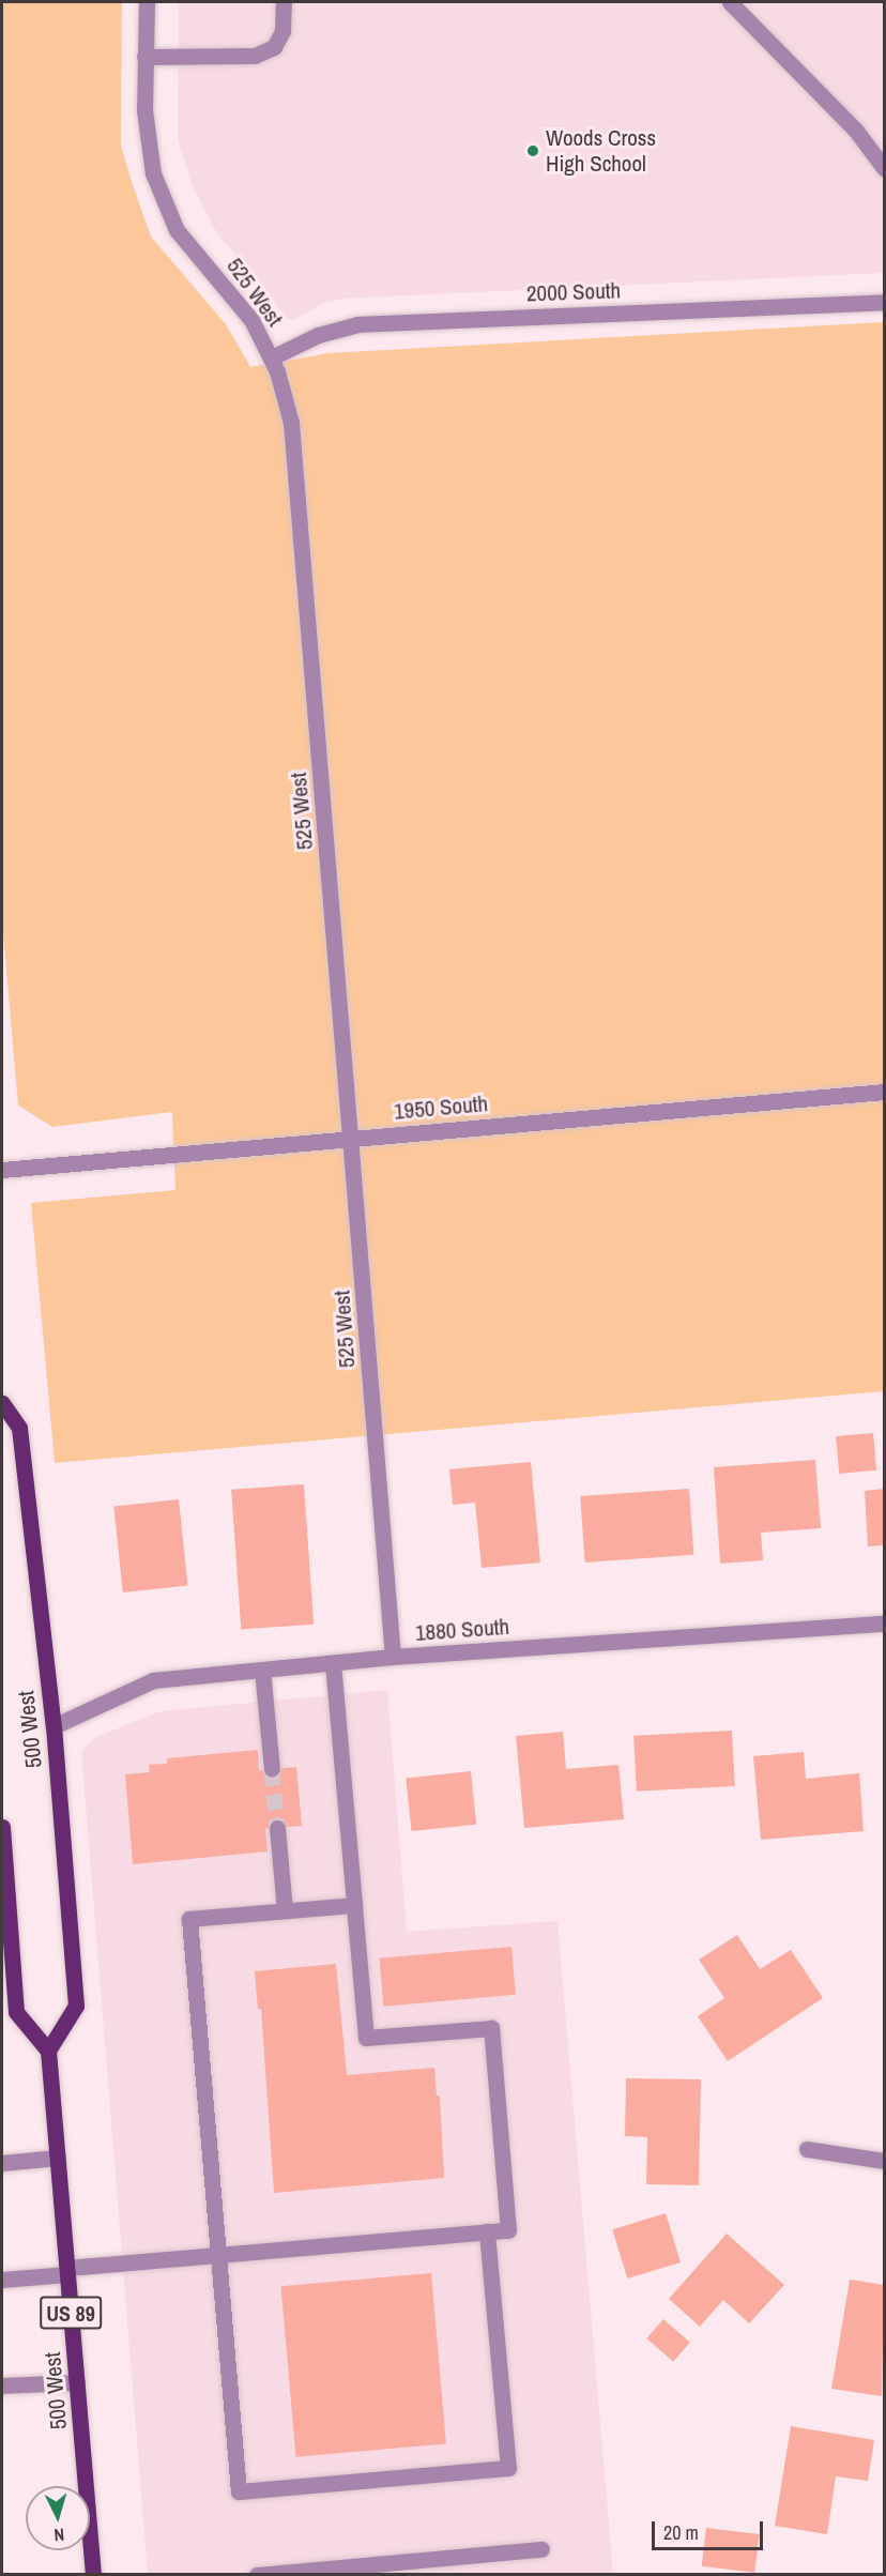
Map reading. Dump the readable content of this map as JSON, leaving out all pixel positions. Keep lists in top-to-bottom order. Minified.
{"streets":{"main road":["500 West","US 89"],"street":["525 West","2000 South","1950 South","1880 South"]},"crossings":[["525 West","2000 South"],["525 West","1950 South"],["525 West","1880 South"],["1880 South","500 West"]],"places":["Woods Cross High School"],"scale_bar":"20 m","north":"bottom"}
